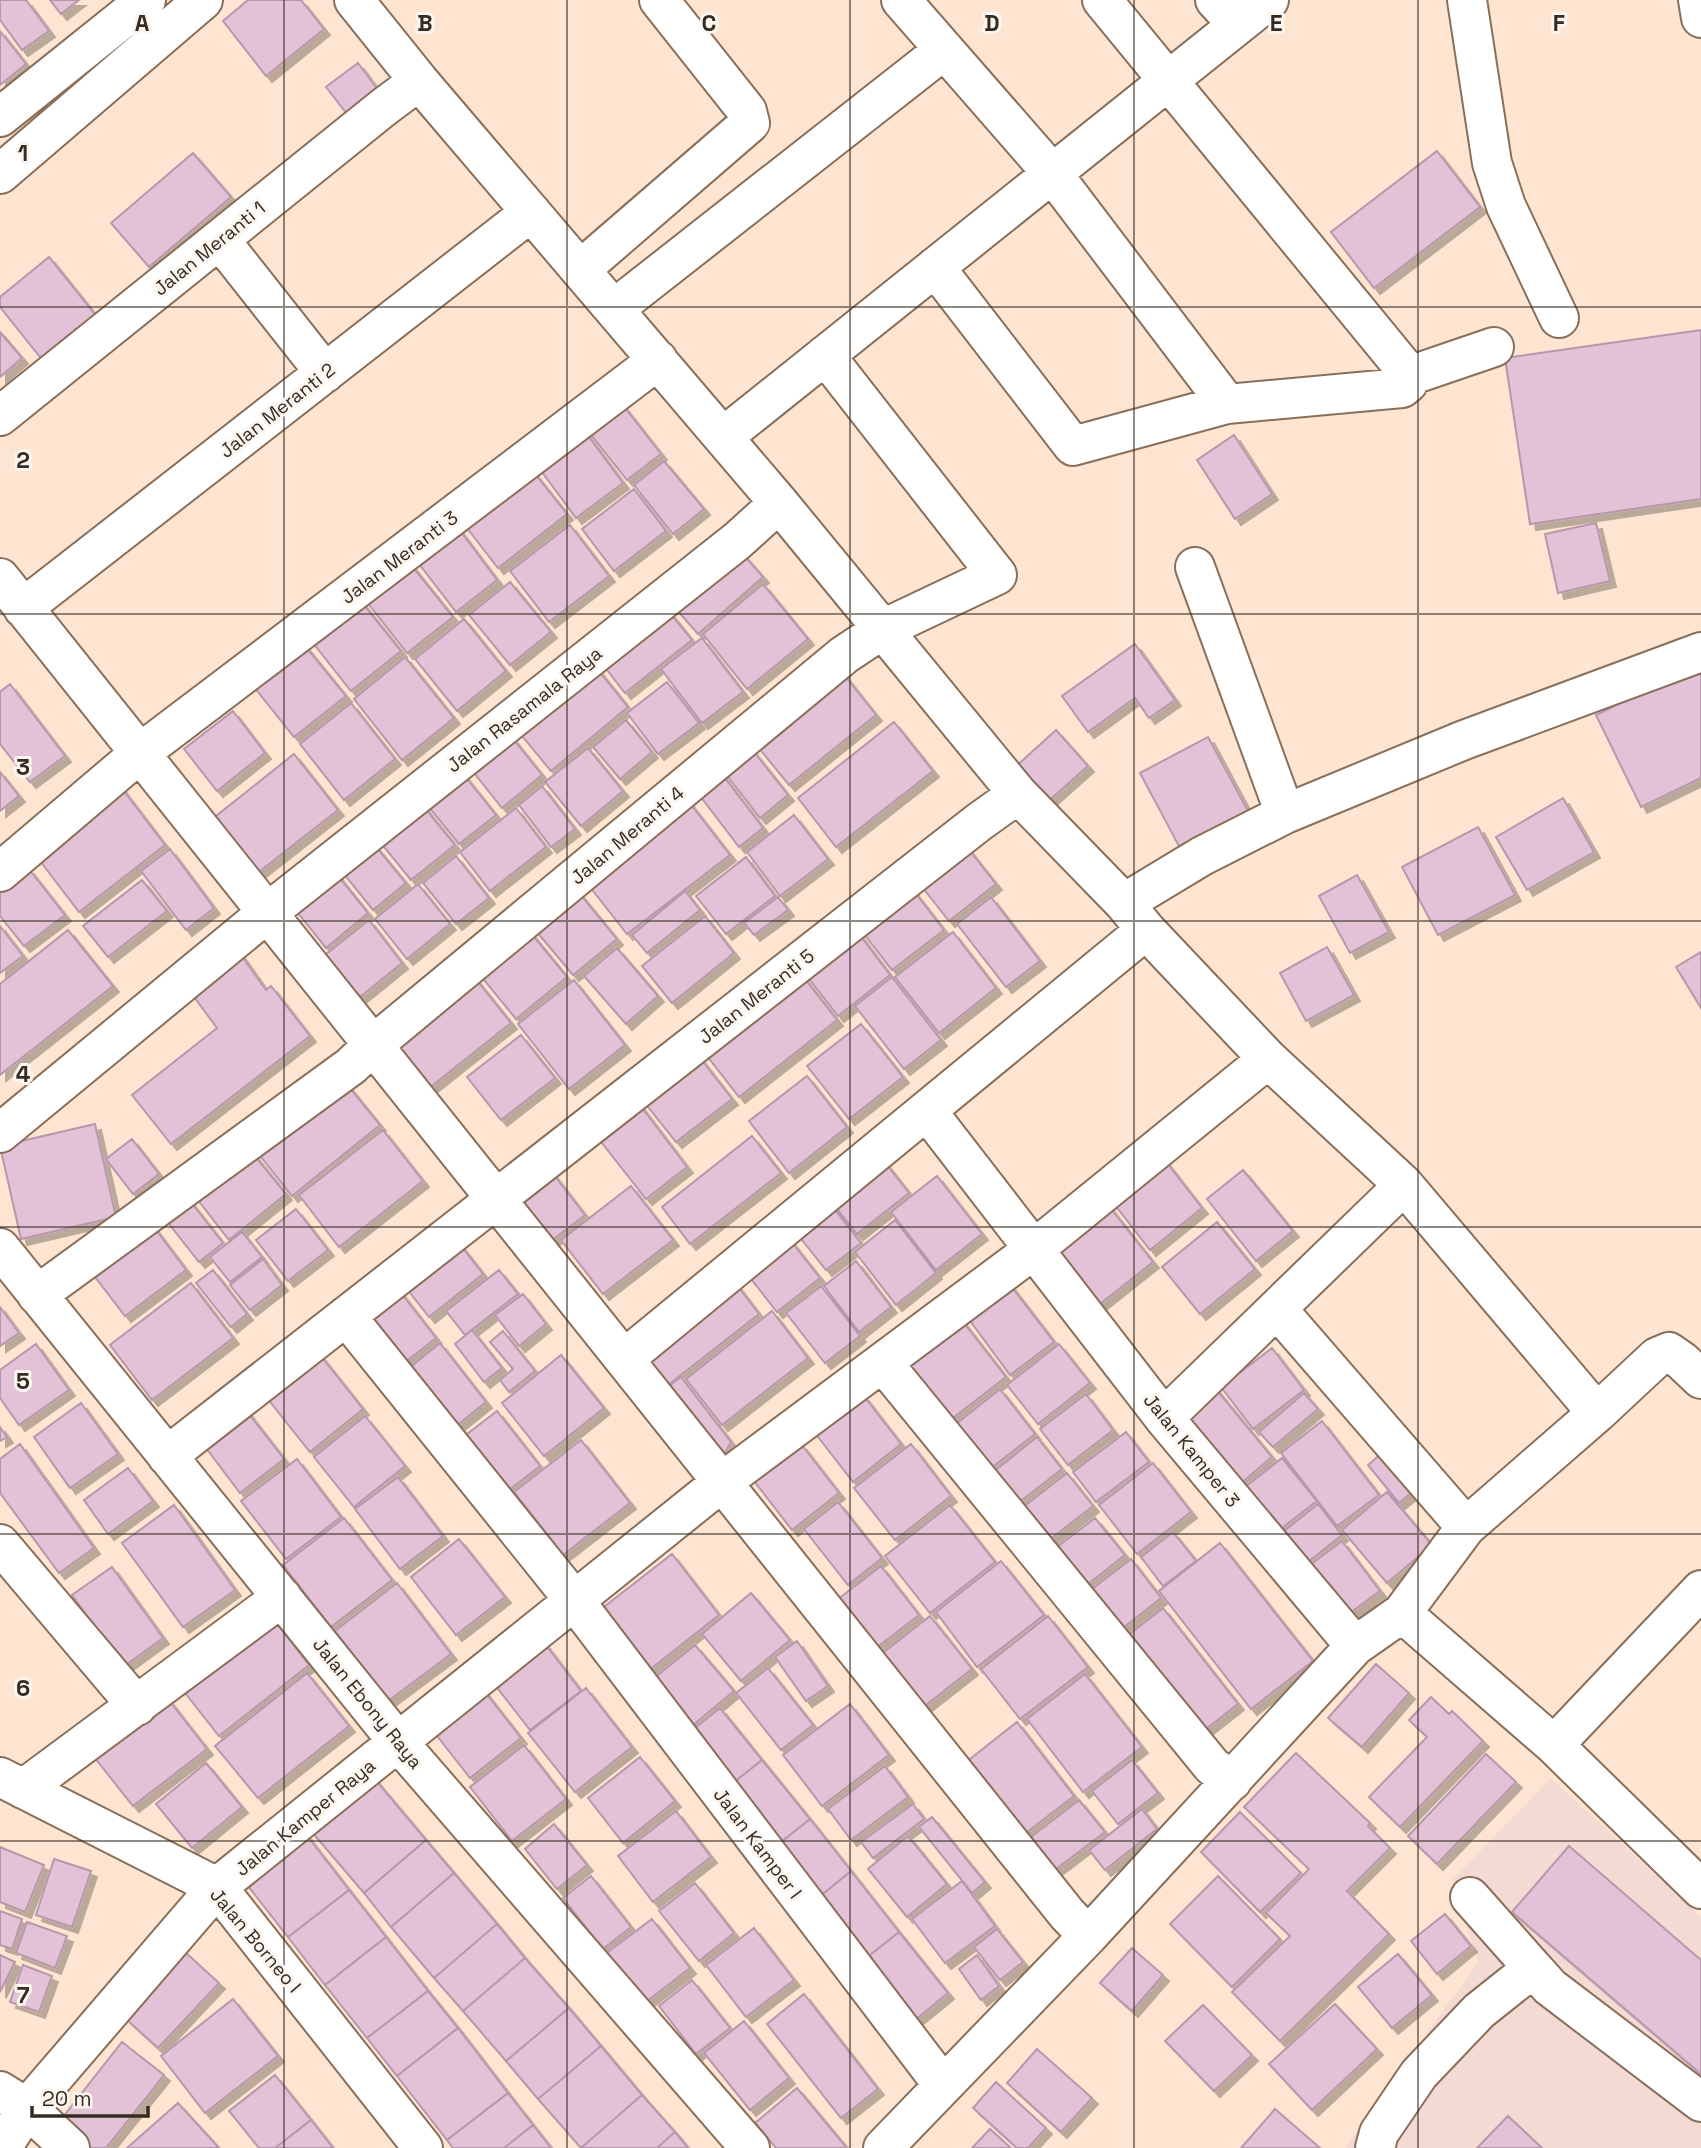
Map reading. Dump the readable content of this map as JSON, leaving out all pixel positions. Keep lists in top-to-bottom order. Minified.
{"streets":{"street":["Jalan Meranti 1","Jalan Meranti 2","Jalan Meranti 3","Jalan Rasamala Raya","Jalan Meranti 4","Jalan Meranti 5","Jalan Kamper 3","Jalan Ebony Raya","Jalan Kamper Raya","Jalan Kamper I","Jalan Borneo I"]},"crossings":[["Jalan Meranti 4","Jalan Ebony Raya"],["Jalan Meranti 5","Jalan Ebony Raya"],["Jalan Meranti 5","Jalan Kamper I"],["Jalan Kamper 3","Jalan Kamper Raya"],["Jalan Ebony Raya","Jalan Kamper Raya"],["Jalan Kamper Raya","Jalan Kamper I"],["Jalan Kamper Raya","Jalan Borneo I"]],"scale_bar":"20 m","grid":{"columns":["A","B","C","D","E","F"],"rows":["1","2","3","4","5","6","7"]}}
